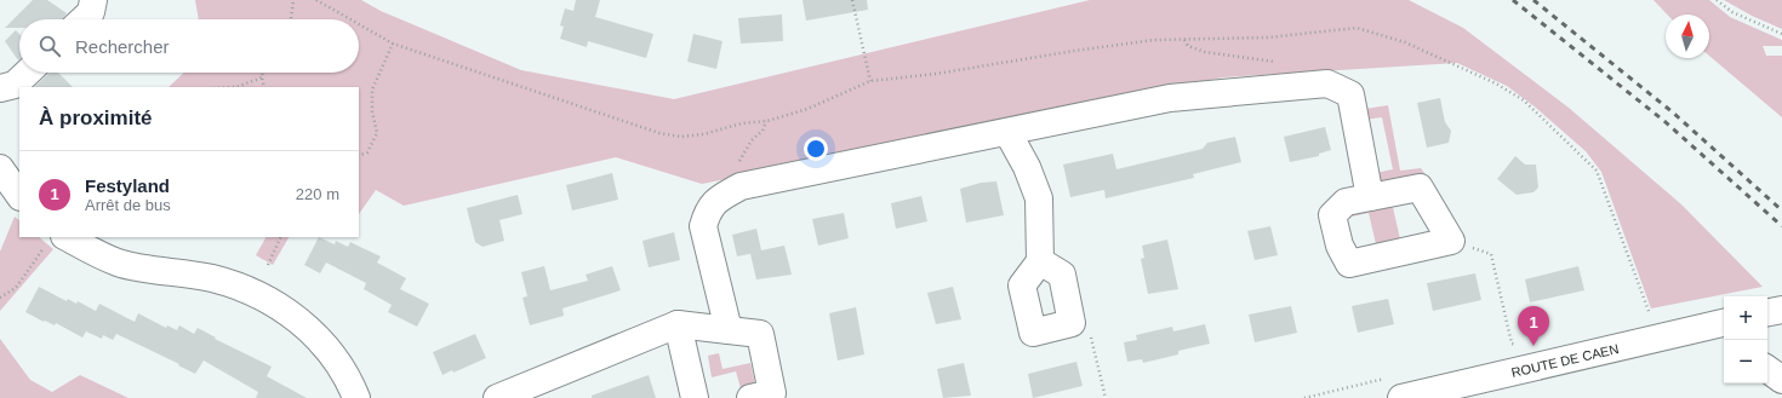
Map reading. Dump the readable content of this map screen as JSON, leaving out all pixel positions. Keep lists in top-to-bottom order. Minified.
{"streets":{"street":["ROUTE DE CAEN"]},"north":"top","page":{"search":"Rechercher","heading":"À proximité","list":[{"mark":"1","name":"Festyland","note":"Arrêt de bus","value":"220 m"}],"map_buttons":["+","−"],"pins":"1"}}
